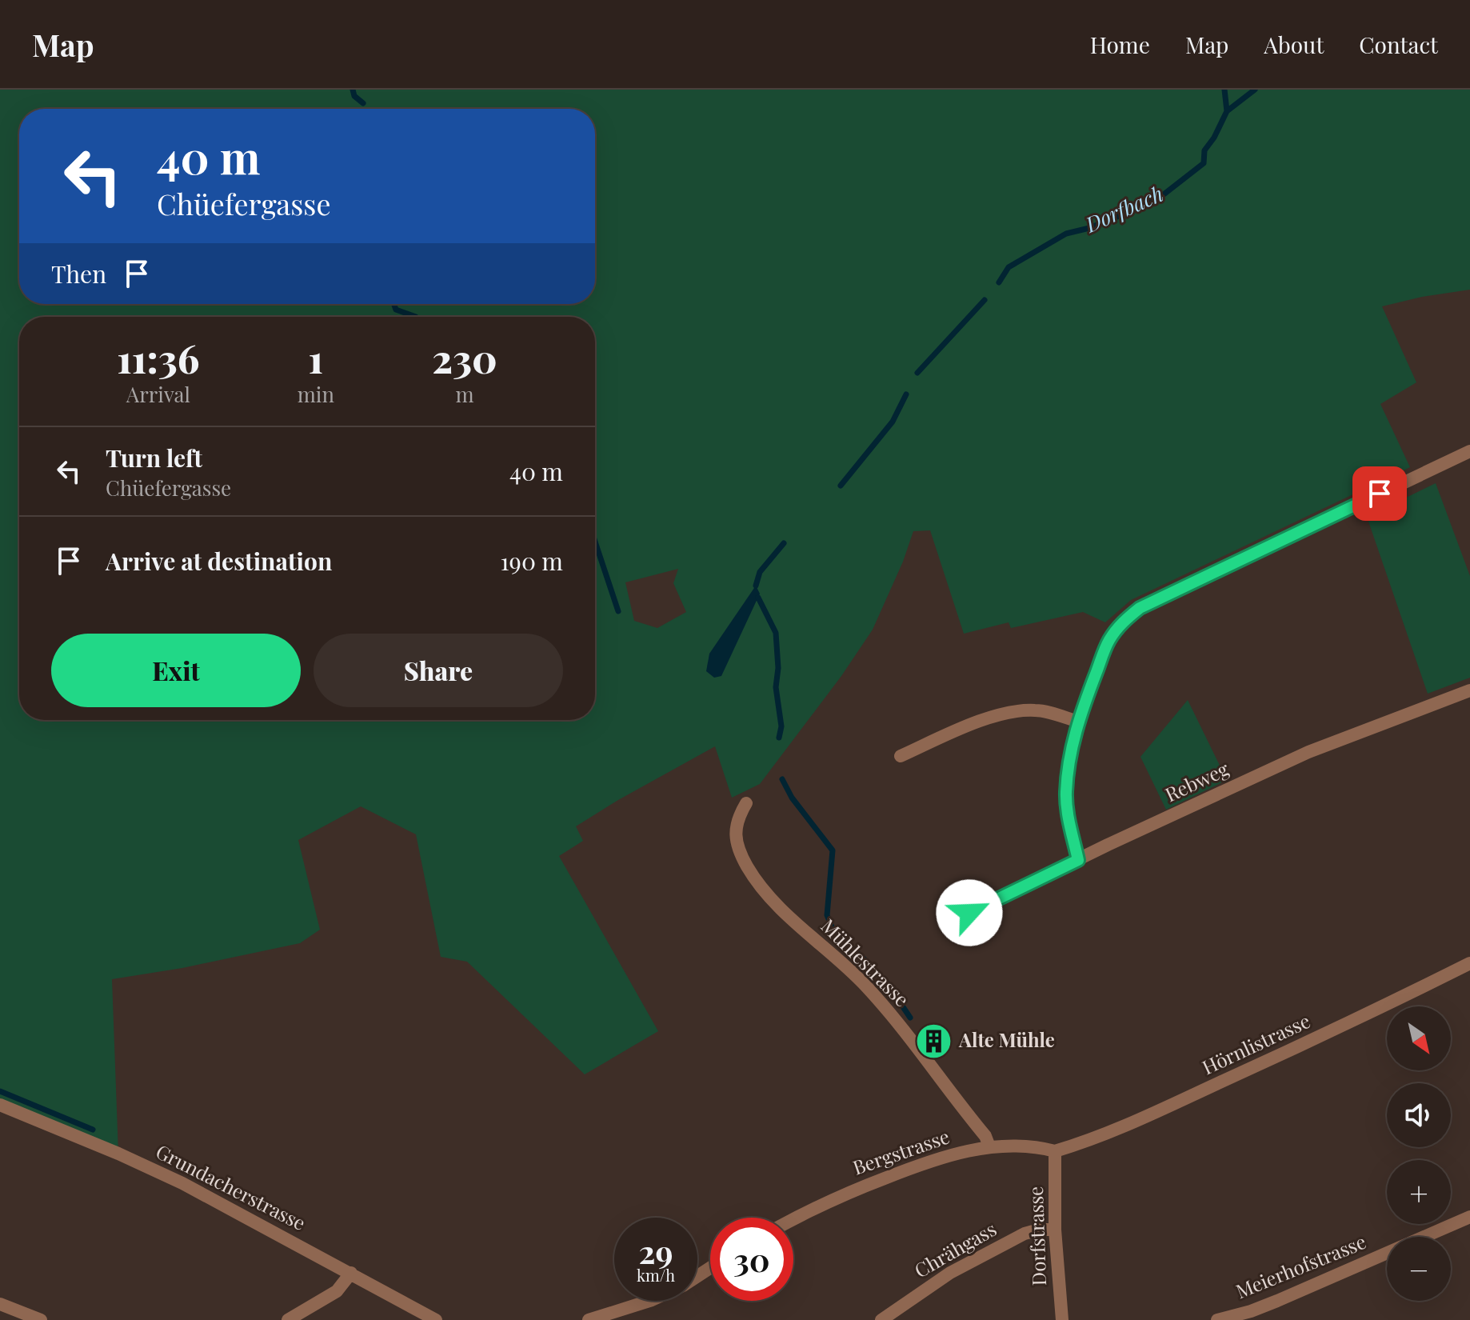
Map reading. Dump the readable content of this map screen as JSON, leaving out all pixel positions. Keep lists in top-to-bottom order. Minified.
{"streets":{"street":["Rebweg","Mühlestrasse","Hörnlistrasse","Bergstrasse","Grundacherstrasse","Dorfstrasse","Chrähgass","Meierhofstrasse"]},"crossings":[["Mühlestrasse","Bergstrasse"],["Hörnlistrasse","Bergstrasse"],["Hörnlistrasse","Dorfstrasse"],["Bergstrasse","Dorfstrasse"],["Dorfstrasse","Chrähgass"]],"water":["Dorfbach"],"places":{"building":["Alte Mühle"]},"north":"bottom right","page":{"header":"Map","nav":["Home","Map","About","Contact"],"turn":["40 m","Chüefergasse"],"then":"Then","eta":["11:36","Arrival","1","min","230","m"],"list":[{"name":"Turn left","note":"Chüefergasse","value":"40 m"},{"name":"Arrive at destination","value":"190 m"}],"buttons":["Exit","Share"],"map_buttons":["+","−"],"speed":"29 km/h","limit":"30"}}
